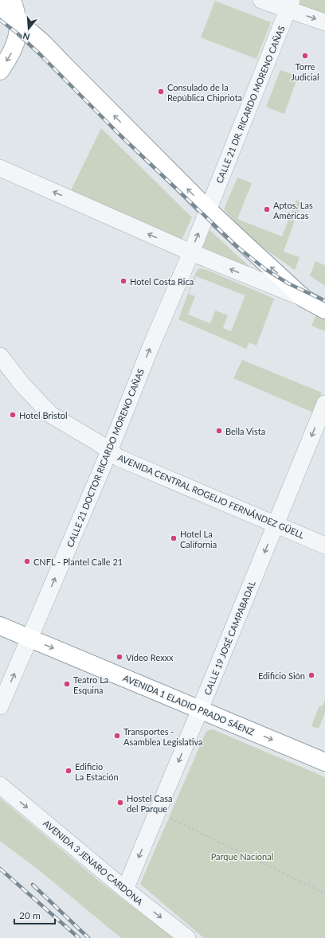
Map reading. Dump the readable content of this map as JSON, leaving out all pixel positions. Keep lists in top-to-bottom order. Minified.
{"streets":{"main road":["AVENIDA 1 ELADIO PRADO SÁENZ"],"street":["CALLE 21 DR. RICARDO MORENO CAÑAS","CALLE 21 DOCTOR RICARDO MORENO CAÑAS","AVENIDA CENTRAL ROGELIO FERNÁNDEZ GÜELL","CALLE 19 JOSÉ CAMPABADAL","AVENIDA 3 JENARO CARDONA"]},"crossings":[["CALLE 21 DR. RICARDO MORENO CAÑAS","CALLE 21 DOCTOR RICARDO MORENO CAÑAS"],["CALLE 21 DOCTOR RICARDO MORENO CAÑAS","AVENIDA CENTRAL ROGELIO FERNÁNDEZ GÜELL"],["CALLE 21 DOCTOR RICARDO MORENO CAÑAS","AVENIDA 1 ELADIO PRADO SÁENZ"],["AVENIDA CENTRAL ROGELIO FERNÁNDEZ GÜELL","CALLE 19 JOSÉ CAMPABADAL"],["CALLE 19 JOSÉ CAMPABADAL","AVENIDA 1 ELADIO PRADO SÁENZ"],["CALLE 19 JOSÉ CAMPABADAL","AVENIDA 3 JENARO CARDONA"]],"one_way":["CALLE 21 DOCTOR RICARDO MORENO CAÑAS","CALLE 19 JOSÉ CAMPABADAL","AVENIDA 1 ELADIO PRADO SÁENZ","AVENIDA 3 JENARO CARDONA"],"parks":["Parque Nacional"],"places":["Torre Judicial","Consulado de la República Chipriota","Aptos. Las Américas","Hotel Costa Rica","Hotel Bristol","Bella Vista","Hotel La California","CNFL - Plantel Calle 21","Vídeo Rexxx","Edificio Sión","Teatro La Esquina","Transportes - Asamblea Legislativa","Edificio La Estación","Hostel Casa del Parque"],"scale_bar":"20 m","north":"bottom"}
